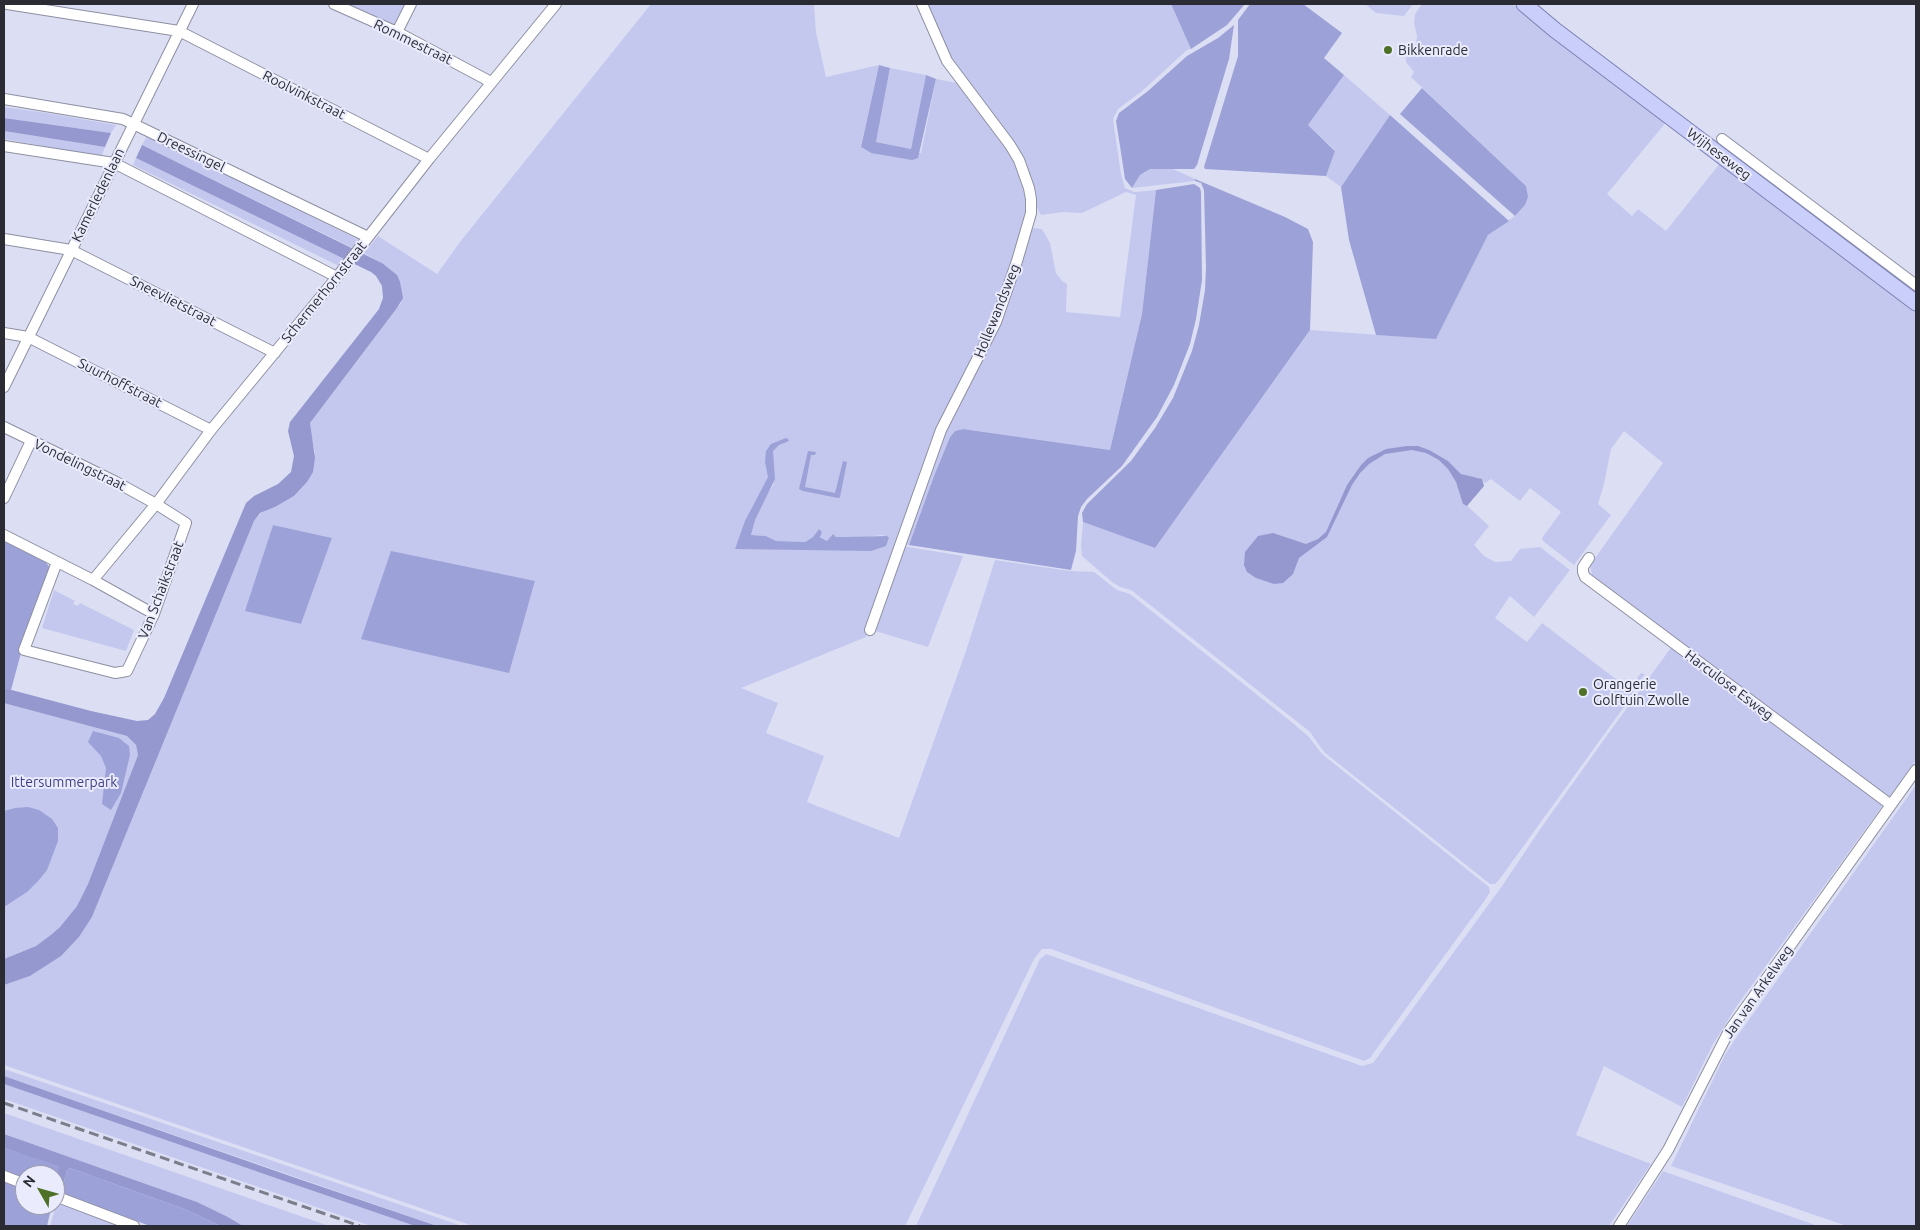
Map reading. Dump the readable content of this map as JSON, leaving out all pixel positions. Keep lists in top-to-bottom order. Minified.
{"streets":{"main road":["Wijheseweg"],"street":["Rommestraat","Roolvinkstraat","Dreessingel","Kamerledenlaan","Schermerhornstraat","Sneevlietstraat","Hollewandsweg","Suurhoffstraat","Vondelingstraat","Van Schaikstraat","Harculose Esweg","Jan van Arkelweg"]},"crossings":[["Rommestraat","Schermerhornstraat"],["Roolvinkstraat","Kamerledenlaan"],["Roolvinkstraat","Schermerhornstraat"],["Dreessingel","Kamerledenlaan"],["Dreessingel","Schermerhornstraat"],["Kamerledenlaan","Sneevlietstraat"],["Kamerledenlaan","Suurhoffstraat"],["Schermerhornstraat","Sneevlietstraat"],["Schermerhornstraat","Suurhoffstraat"],["Schermerhornstraat","Vondelingstraat"],["Schermerhornstraat","Van Schaikstraat"],["Vondelingstraat","Van Schaikstraat"],["Harculose Esweg","Jan van Arkelweg"]],"parks":["Ittersummerpark"],"places":["Bikkenrade","Orangerie Golftuin Zwolle"],"north":"top left"}
